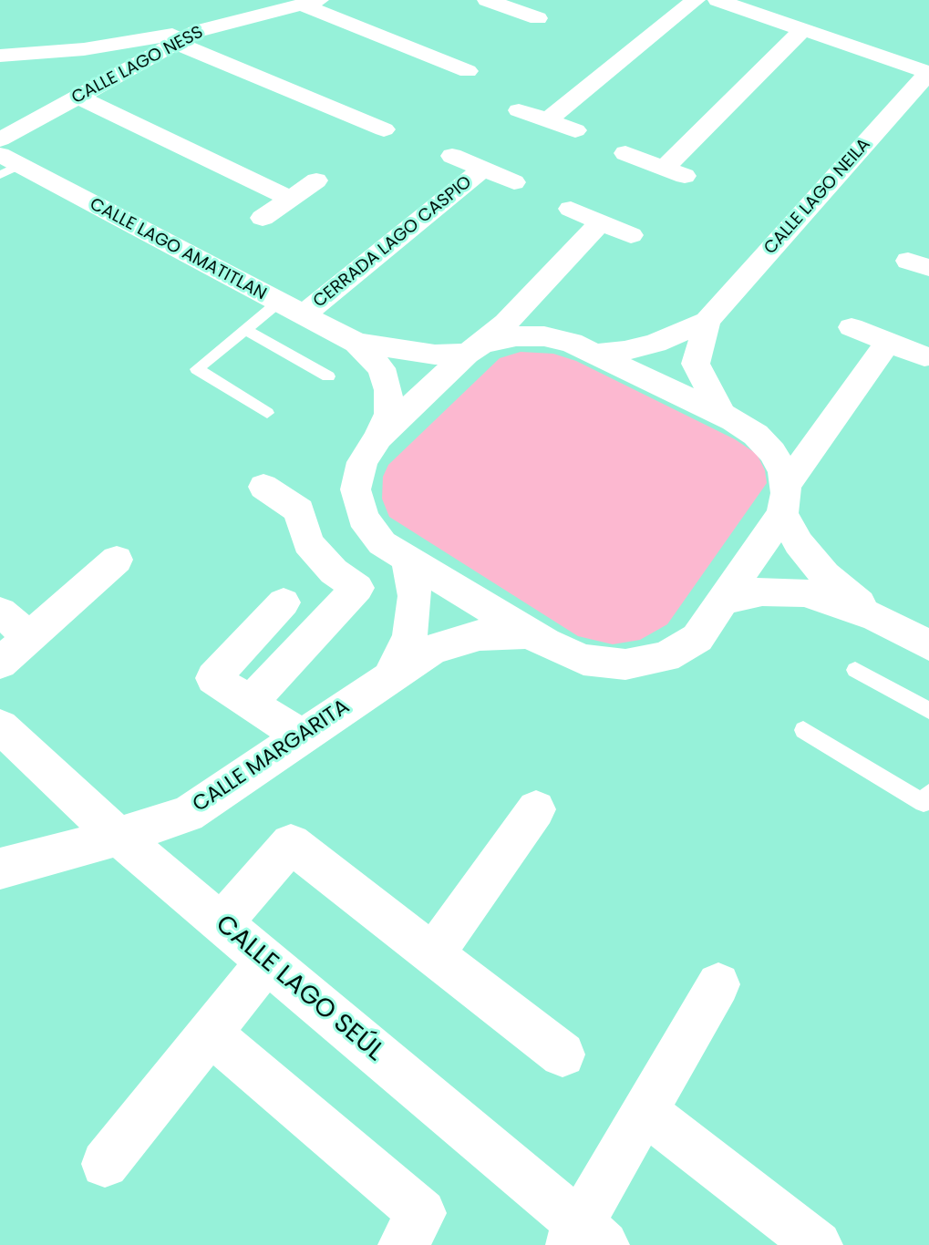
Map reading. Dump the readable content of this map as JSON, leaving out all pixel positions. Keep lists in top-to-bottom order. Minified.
{"streets":{"street":["CALLE LAGO NESS","CALLE LAGO NEILA","CERRADA LAGO CASPIO","CALLE LAGO AMATITLAN","CALLE MARGARITA","CALLE LAGO SEÚL"]},"crossings":[["CERRADA LAGO CASPIO","CALLE LAGO AMATITLAN"],["CALLE MARGARITA","CALLE LAGO SEÚL"]]}
